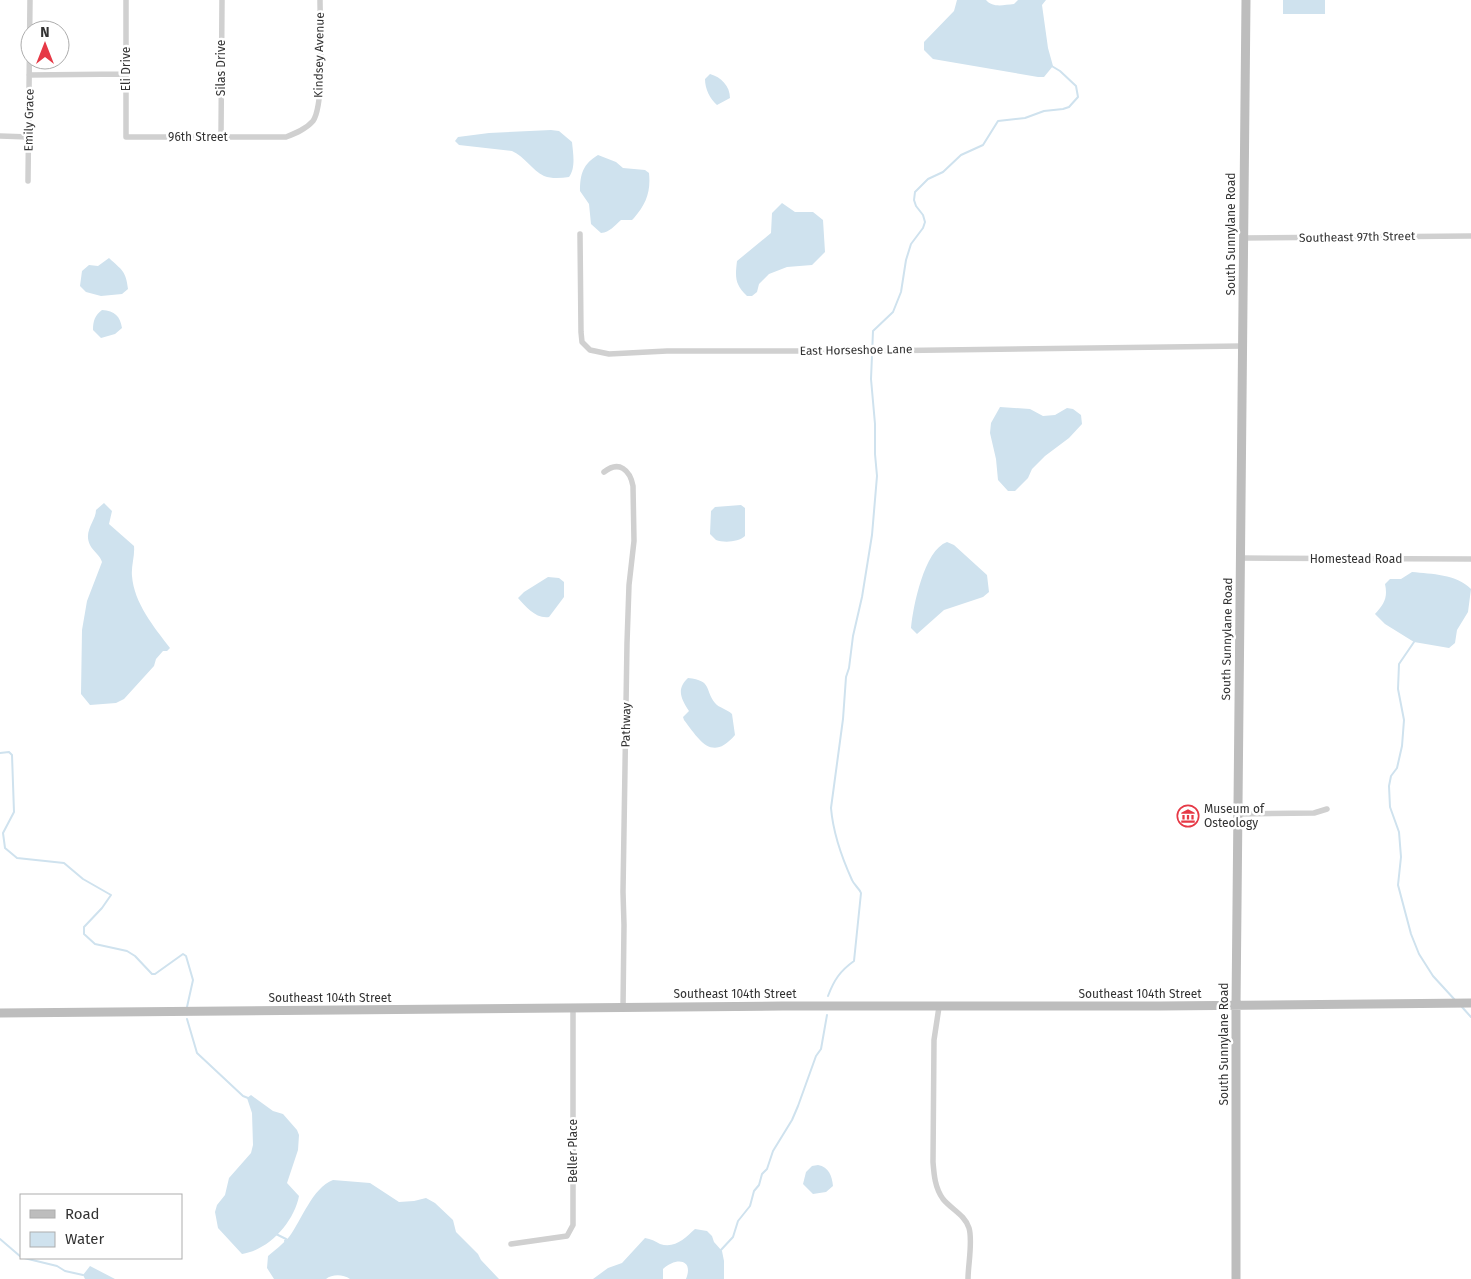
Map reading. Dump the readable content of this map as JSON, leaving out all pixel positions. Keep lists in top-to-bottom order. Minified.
{"streets":{"street":["Kindsey Avenue","Silas Drive","Eli Drive","Emily Grace","96th Street","South Sunnylane Road","Southeast 97th Street","East Horseshoe Lane","Homestead Road","Pathway","Southeast 104th Street","Beller Place"]},"crossings":[["Kindsey Avenue","96th Street"],["Silas Drive","96th Street"],["Eli Drive","96th Street"],["South Sunnylane Road","Southeast 97th Street"],["South Sunnylane Road","East Horseshoe Lane"],["South Sunnylane Road","Homestead Road"],["South Sunnylane Road","Southeast 104th Street"],["Pathway","Southeast 104th Street"],["Southeast 104th Street","Beller Place"]],"places":{"museum":["Museum of Osteology"]},"legend":["Road","Water"],"north":"top"}
